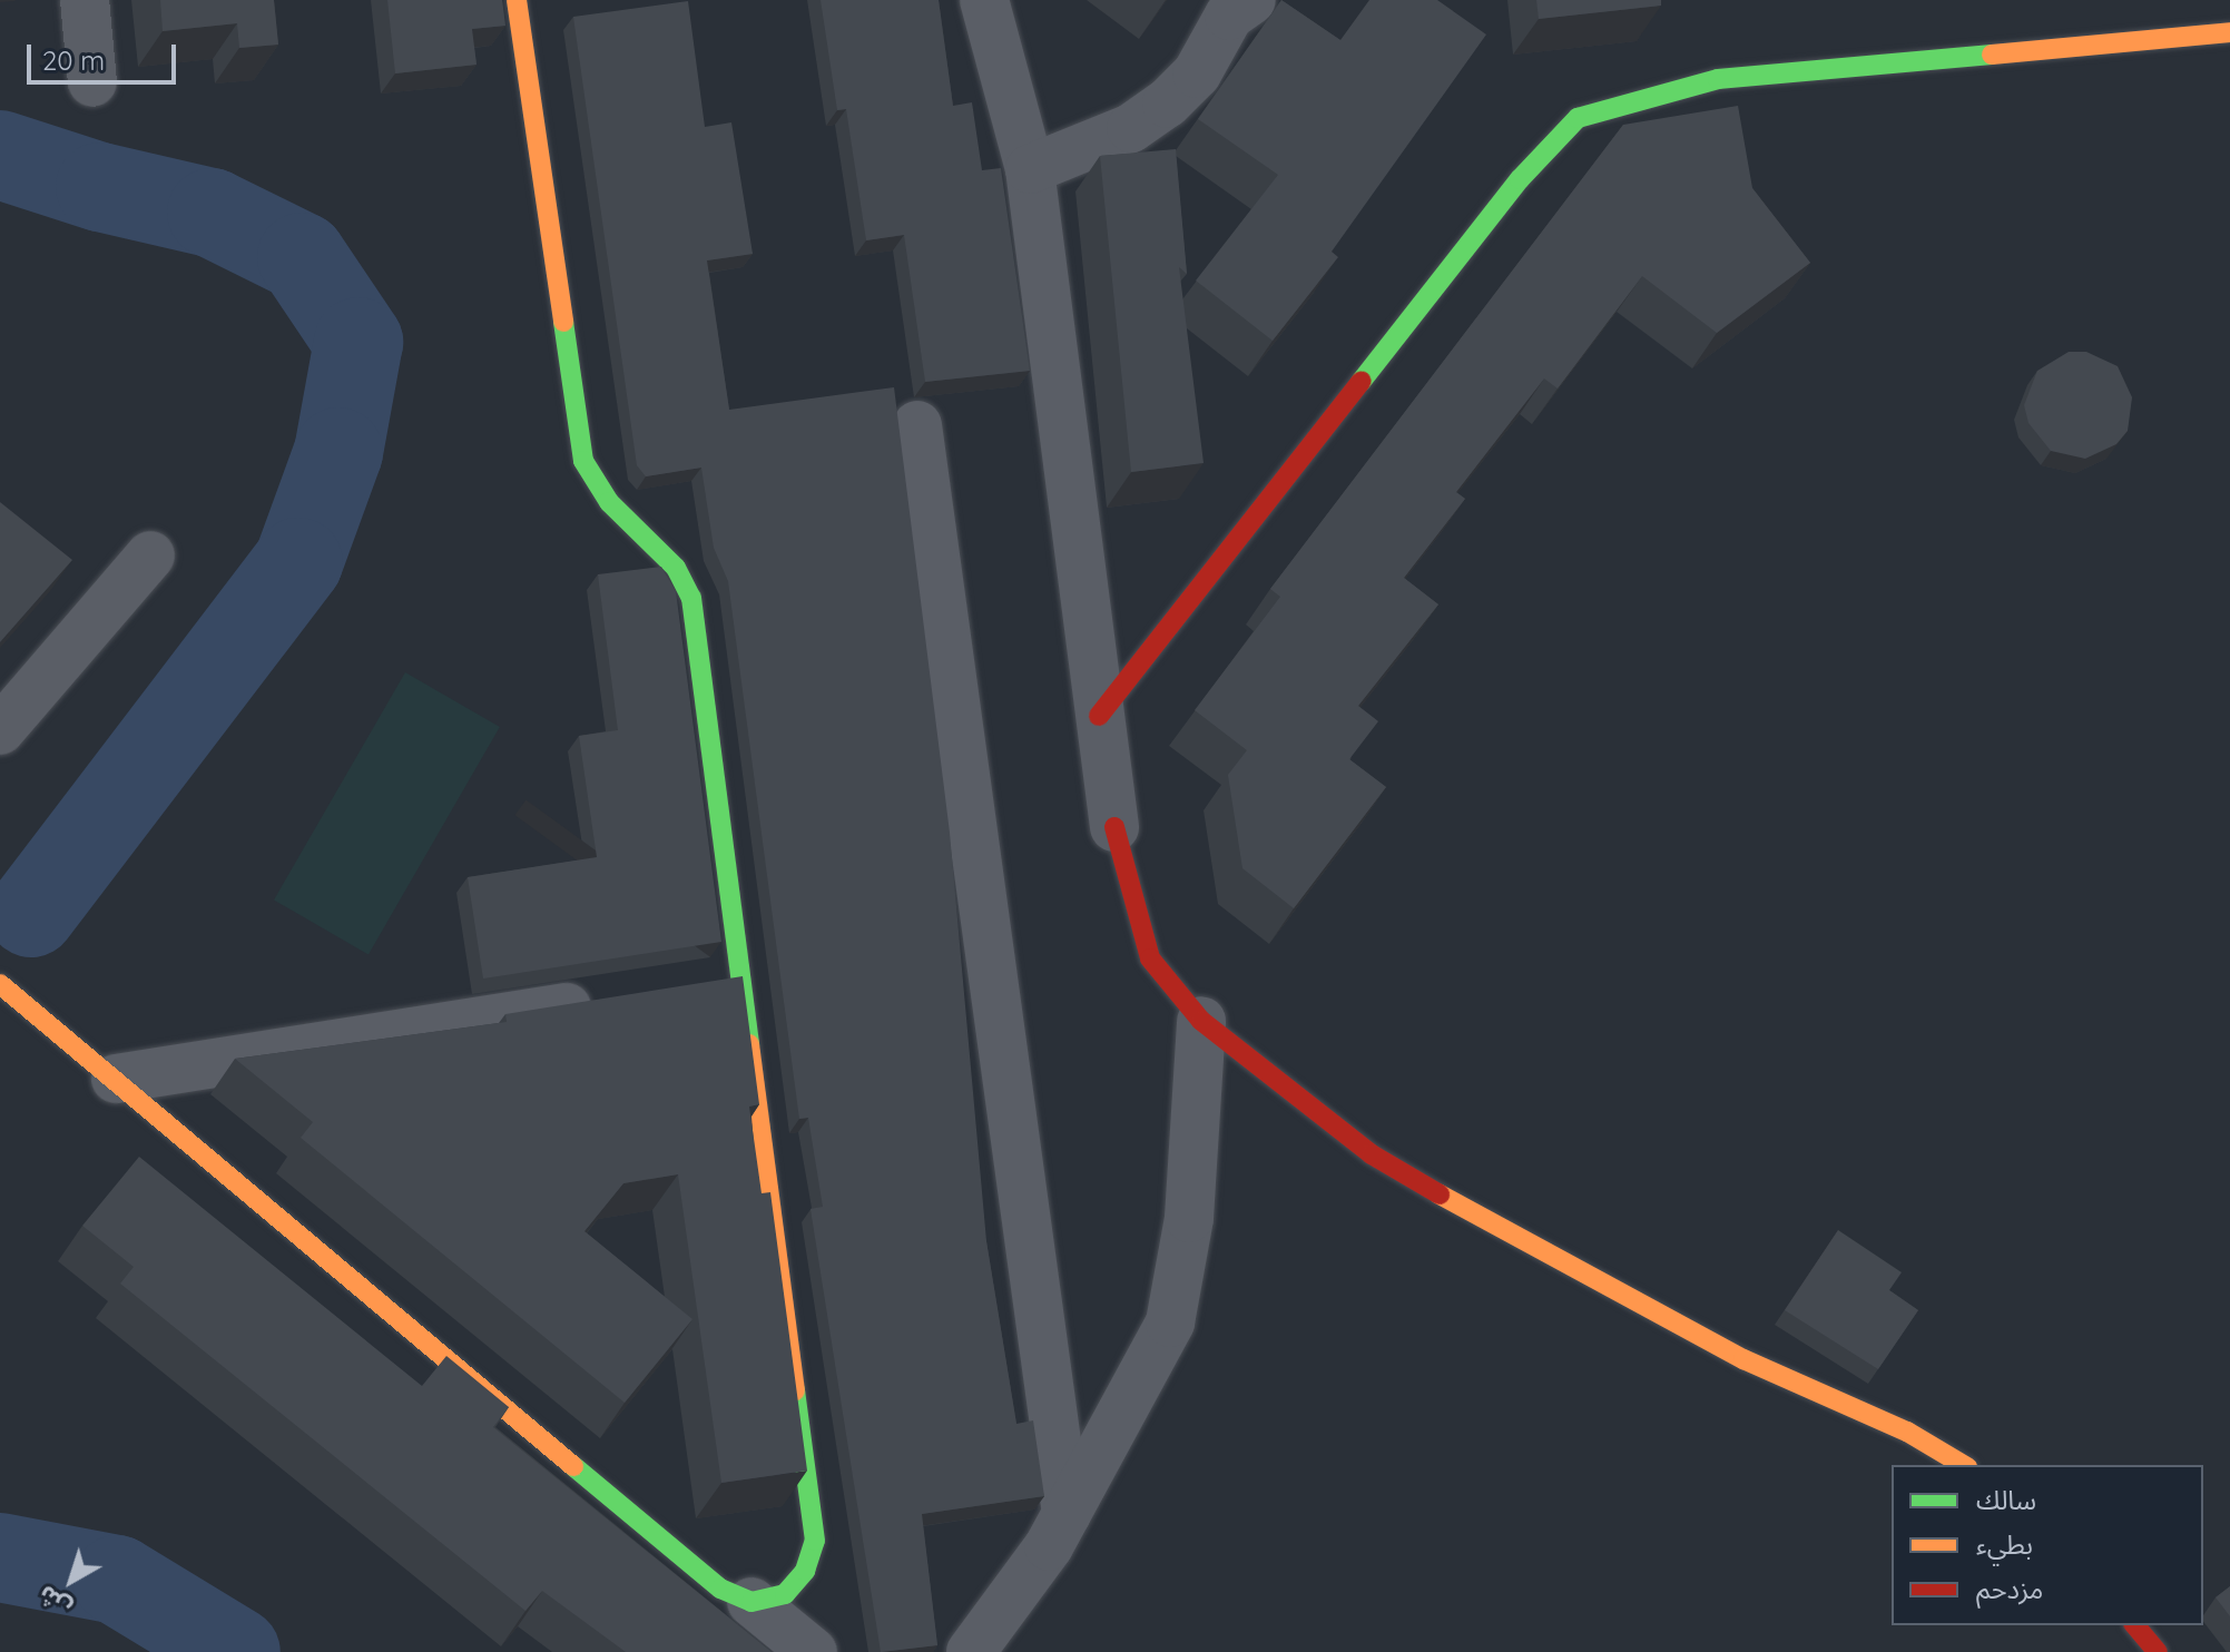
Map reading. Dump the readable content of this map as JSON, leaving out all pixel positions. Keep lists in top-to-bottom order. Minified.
{"legend":["سالك","بطيء","مزدحم"],"scale_bar":"20 m","north":"bottom left"}
